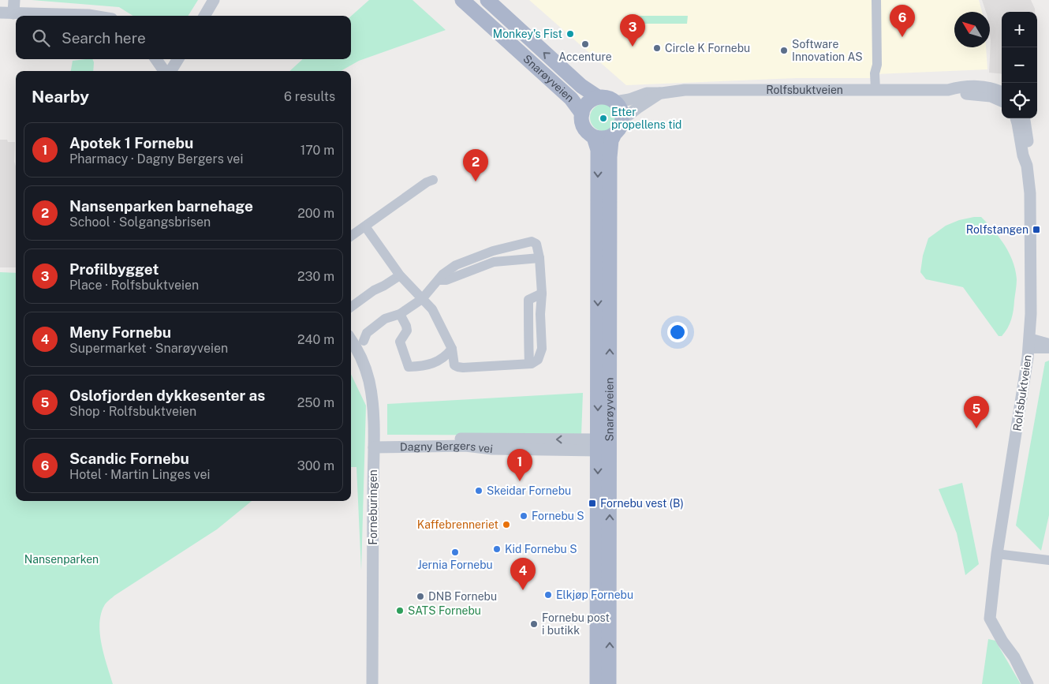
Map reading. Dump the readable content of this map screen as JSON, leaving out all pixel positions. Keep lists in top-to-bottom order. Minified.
{"streets":{"main road":["Snarøyveien"],"street":["Rolfsbuktveien","Dagny Bergers vei","Forneburingen"]},"crossings":[["Snarøyveien","Rolfsbuktveien"],["Snarøyveien","Dagny Bergers vei"],["Dagny Bergers vei","Forneburingen"]],"parks":["Nansenparken"],"places":{"other":["Monkey’s Fist","Accenture","Circle K Fornebu","Software Innovation AS","Etter propellens tid","Skeidar Fornebu","Fornebu S","Kaffebrenneriet","Kid Fornebu S","Jernia Fornebu","Elkjøp Fornebu","DNB Fornebu","SATS Fornebu","Fornebu post i butikk"],"transit":["Rolfstangen","Fornebu vest (B)"]},"north":"top left","page":{"pins":["6","3","2","5","1","4"],"map_buttons":["+","−"],"search":"Search here","heading":["Nearby","6 results"],"list":[{"mark":"1","name":"Apotek 1 Fornebu","note":"Pharmacy · Dagny Bergers vei","value":"170 m"},{"mark":"2","name":"Nansenparken barnehage","note":"School · Solgangsbrisen","value":"200 m"},{"mark":"3","name":"Profilbygget","note":"Place · Rolfsbuktveien","value":"230 m"},{"mark":"4","name":"Meny Fornebu","note":"Supermarket · Snarøyveien","value":"240 m"},{"mark":"5","name":"Oslofjorden dykkesenter as","note":"Shop · Rolfsbuktveien","value":"250 m"},{"mark":"6","name":"Scandic Fornebu","note":"Hotel · Martin Linges vei","value":"300 m"}]}}
